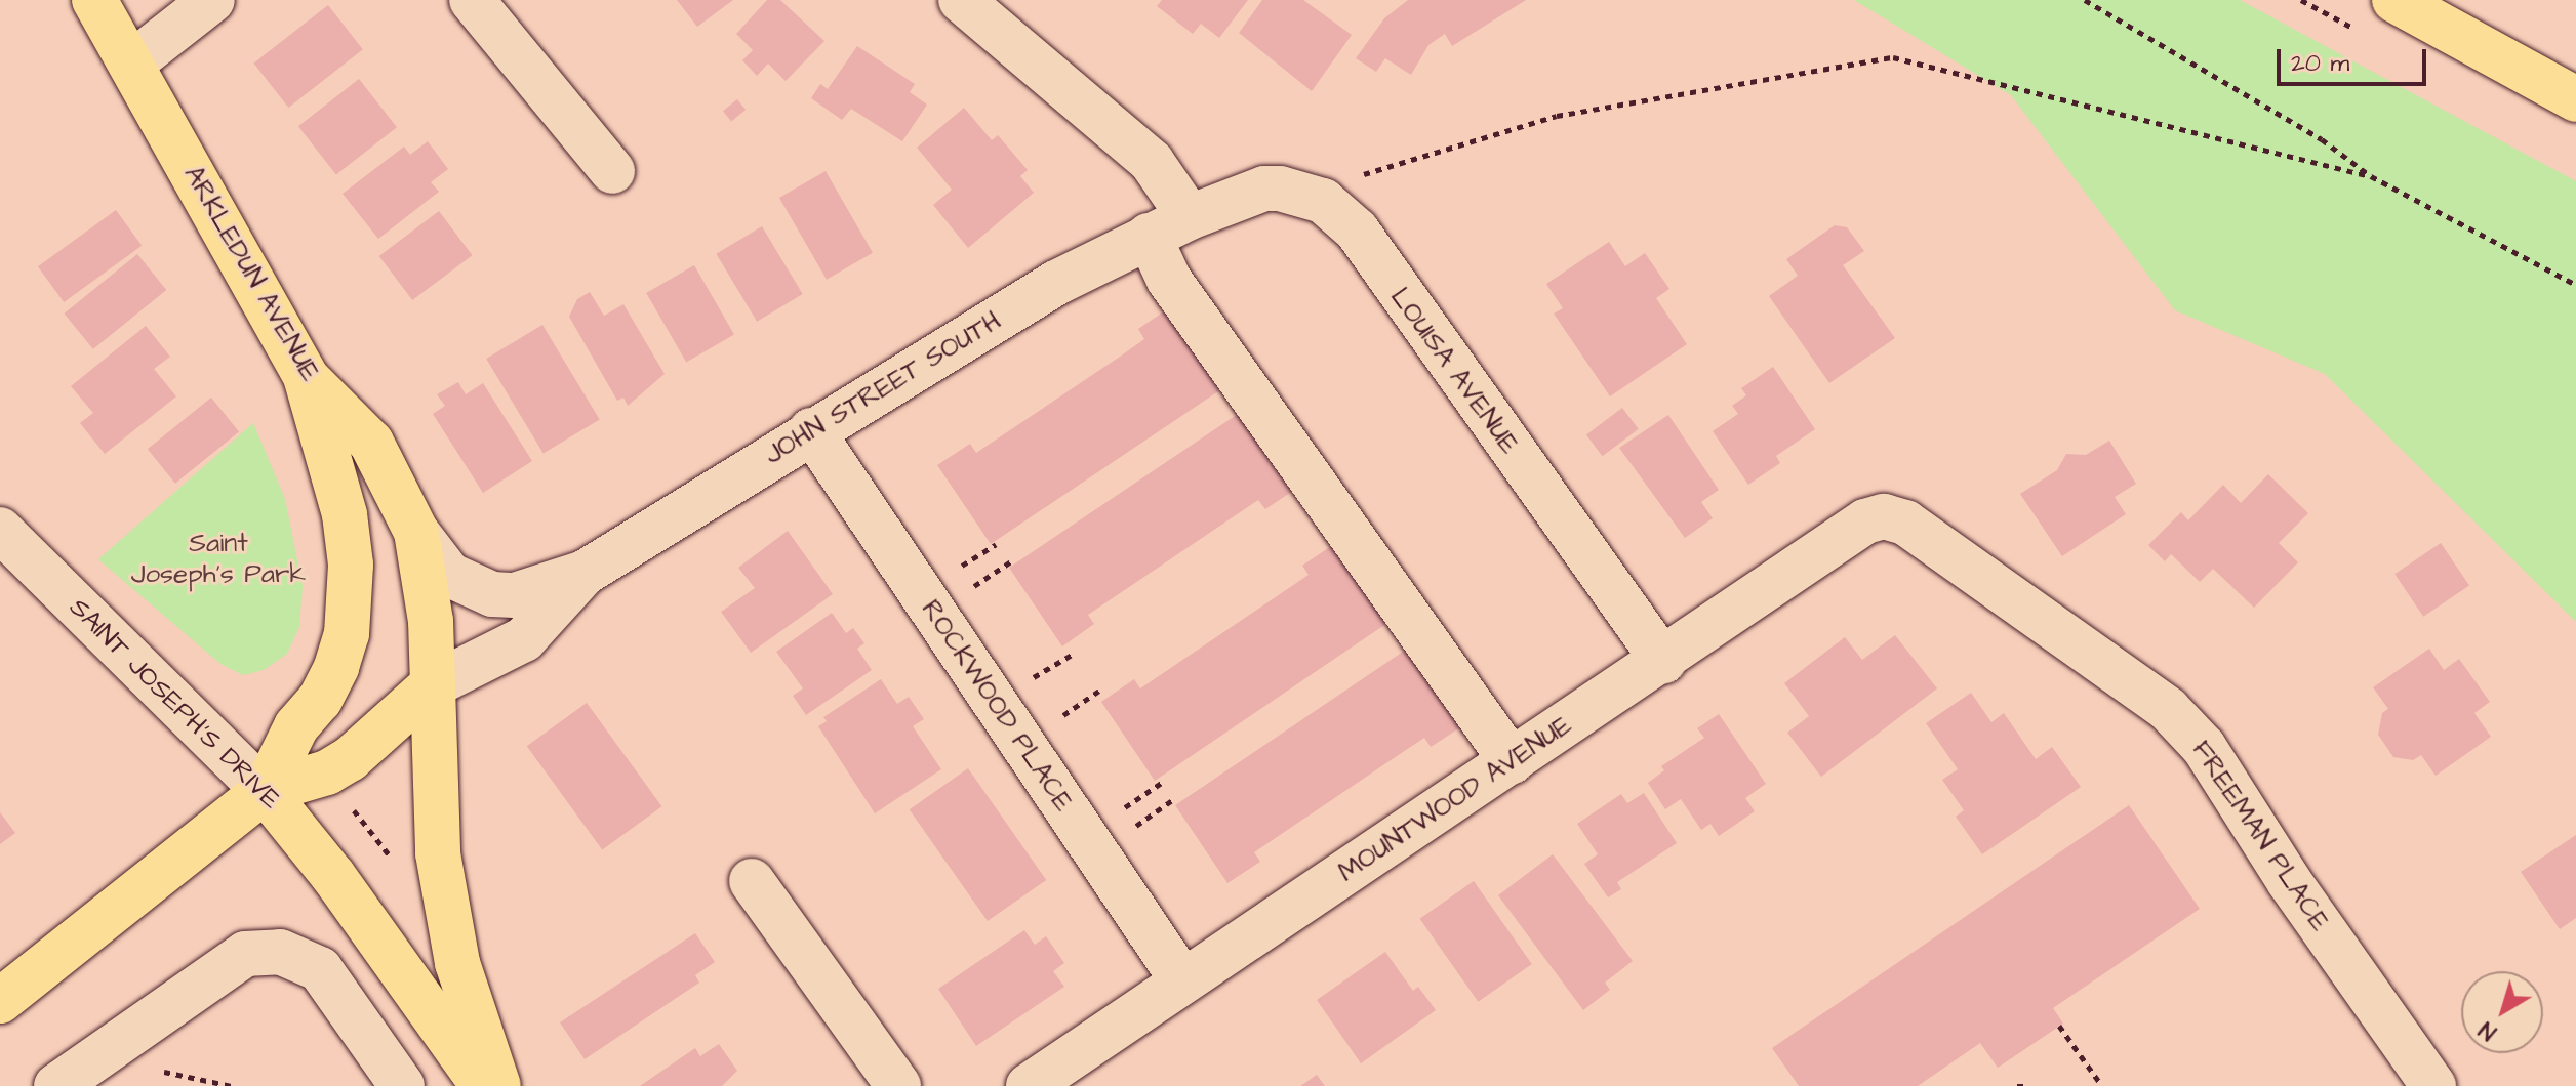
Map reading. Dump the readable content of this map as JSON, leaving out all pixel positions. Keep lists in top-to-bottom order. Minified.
{"streets":{"main road":["ARKLEDUN AVENUE","JOHN STREET SOUTH","SAINT JOSEPH'S DRIVE"],"street":["LOUISA AVENUE","ROCKWOOD PLACE","MOUNTWOOD AVENUE","FREEMAN PLACE"]},"crossings":[["ARKLEDUN AVENUE","JOHN STREET SOUTH"],["LOUISA AVENUE","JOHN STREET SOUTH"],["LOUISA AVENUE","MOUNTWOOD AVENUE"],["JOHN STREET SOUTH","SAINT JOSEPH'S DRIVE"],["JOHN STREET SOUTH","ROCKWOOD PLACE"],["ROCKWOOD PLACE","MOUNTWOOD AVENUE"],["MOUNTWOOD AVENUE","FREEMAN PLACE"]],"parks":["Saint Joseph's Park"],"scale_bar":"20 m","north":"bottom left"}
